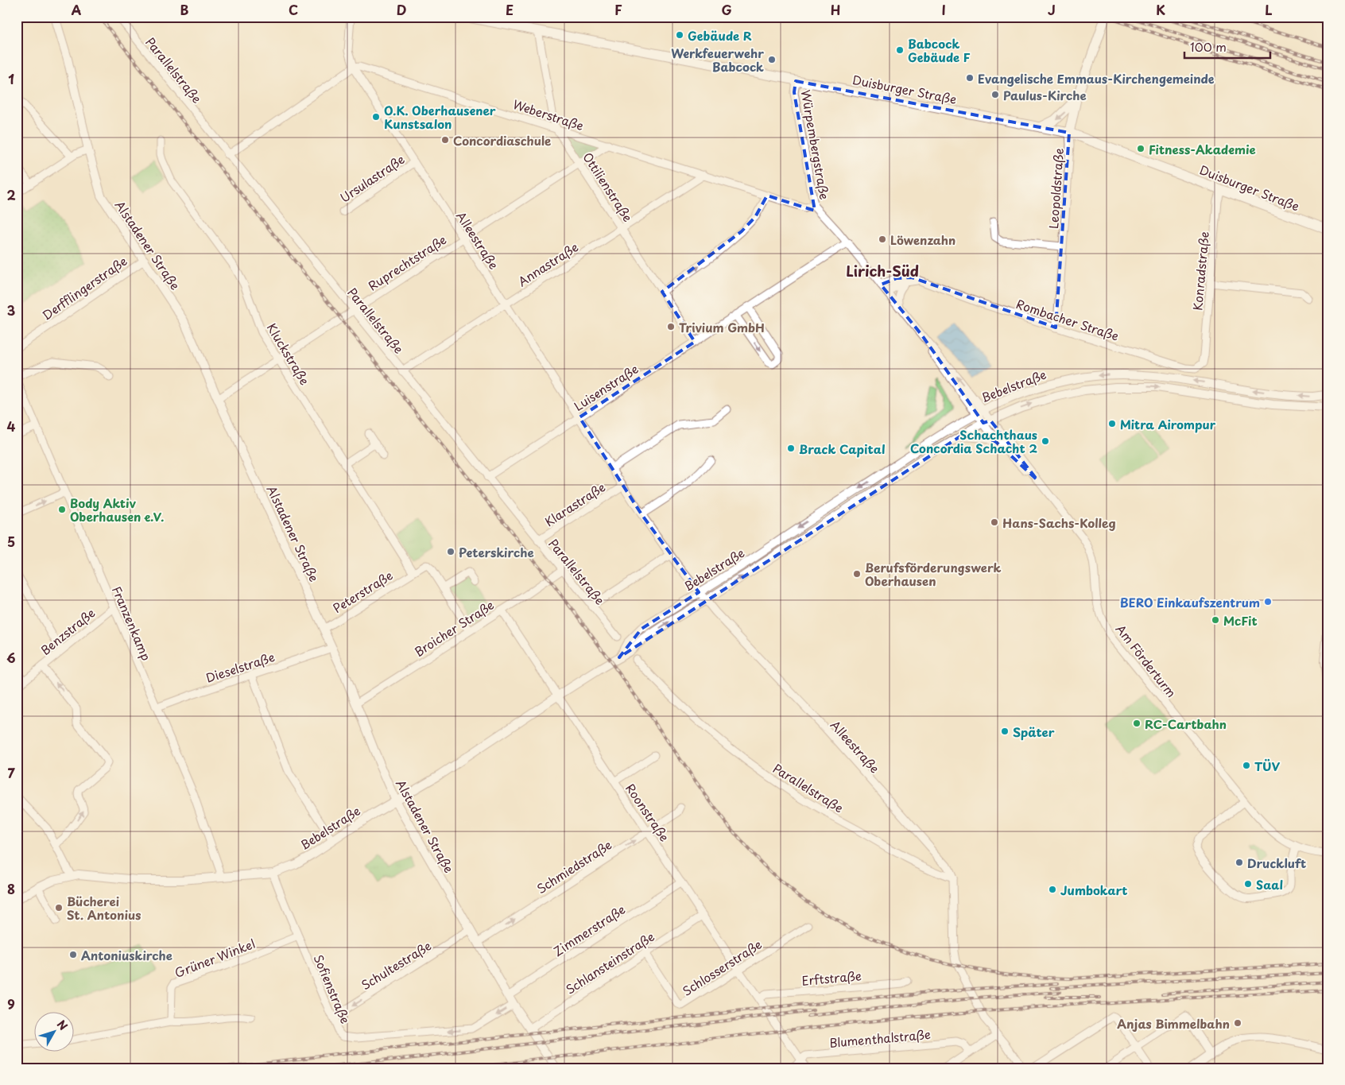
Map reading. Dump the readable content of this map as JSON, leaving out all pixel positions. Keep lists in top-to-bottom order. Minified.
{"streets":{"main road":["Duisburger Straße"],"street":["Parallelstraße","Weberstraße","Würpembergstraße","Ursulastraße","Ottilienstraße","Leopoldstraße","Alleestraße","Alstadener Straße","Ruprechtstraße","Annastraße","Konradstraße","Derfflingerstraße","Rombacher Straße","Kluckstraße","Bebelstraße","Luisenstraße","Klarastraße","Peterstraße","Franzenkamp","Broicher Straße","Benzstraße","Am Förderturm","Dieselstraße","Roonstraße","Schmiedstraße","Zimmerstraße","Grüner Winkel","Schlansteinstraße","Schultestraße","Schlosserstraße","Erftstraße","Sofienstraße","Blumenthalstraße"]},"crossings":[["Parallelstraße","Alleestraße"],["Parallelstraße","Ruprechtstraße"],["Parallelstraße","Annastraße"],["Parallelstraße","Luisenstraße"],["Parallelstraße","Klarastraße"],["Parallelstraße","Broicher Straße"],["Duisburger Straße","Würpembergstraße"],["Duisburger Straße","Ottilienstraße"],["Duisburger Straße","Leopoldstraße"],["Duisburger Straße","Konradstraße"],["Weberstraße","Würpembergstraße"],["Weberstraße","Ottilienstraße"],["Weberstraße","Alleestraße"],["Weberstraße","Ruprechtstraße"],["Weberstraße","Annastraße"],["Würpembergstraße","Rombacher Straße"],["Würpembergstraße","Luisenstraße"],["Würpembergstraße","Am Förderturm"],["Ursulastraße","Alleestraße"],["Ottilienstraße","Ruprechtstraße"],["Ottilienstraße","Annastraße"],["Ottilienstraße","Luisenstraße"],["Leopoldstraße","Rombacher Straße"],["Alleestraße","Ruprechtstraße"],["Alleestraße","Annastraße"],["Alleestraße","Bebelstraße"],["Alleestraße","Luisenstraße"],["Alleestraße","Klarastraße"],["Alstadener Straße","Ruprechtstraße"],["Alstadener Straße","Derfflingerstraße"],["Alstadener Straße","Bebelstraße"],["Alstadener Straße","Peterstraße"],["Alstadener Straße","Broicher Straße"],["Alstadener Straße","Dieselstraße"],["Alstadener Straße","Schmiedstraße"],["Alstadener Straße","Zimmerstraße"],["Alstadener Straße","Schlansteinstraße"],["Alstadener Straße","Schultestraße"],["Alstadener Straße","Sofienstraße"],["Ruprechtstraße","Kluckstraße"],["Konradstraße","Rombacher Straße"],["Rombacher Straße","Am Förderturm"],["Kluckstraße","Peterstraße"],["Bebelstraße","Franzenkamp"],["Bebelstraße","Am Förderturm"],["Bebelstraße","Roonstraße"],["Bebelstraße","Sofienstraße"],["Franzenkamp","Benzstraße"],["Franzenkamp","Dieselstraße"],["Broicher Straße","Roonstraße"],["Roonstraße","Schmiedstraße"],["Roonstraße","Zimmerstraße"],["Roonstraße","Schlansteinstraße"],["Roonstraße","Schlosserstraße"],["Roonstraße","Erftstraße"],["Roonstraße","Blumenthalstraße"],["Grüner Winkel","Sofienstraße"],["Schlansteinstraße","Schlosserstraße"],["Schultestraße","Sofienstraße"]],"one_way":["Schmiedstraße","Schultestraße","Sofienstraße"],"districts":["Lirich-Süd"],"places":["Gebäude R","Babcock Gebäude F","Werkfeuerwehr Babcock","Evangelische Emmaus-Kirchengemeinde","Paulus-Kirche","O.K. Oberhausener Kunstsalon","Concordiaschule","Fitness-Akademie","Löwenzahn","Trivium GmbH","Mitra Airompur","Schachthaus Concordia Schacht 2","Brack Capital","Body Aktiv Oberhausen e.V.","Hans-Sachs-Kolleg","Peterskirche","Berufsförderungswerk Oberhausen","BERO Einkaufszentrum","McFit","RC-Cartbahn","Später","TÜV","Druckluft","Saal","Jumbokart","Bücherei St. Antonius","Antoniuskirche","Anjas Bimmelbahn"],"scale_bar":"100 m","north":"top right","grid":{"columns":["A","B","C","D","E","F","G","H","I","J","K","L"],"rows":["1","2","3","4","5","6","7","8","9"]}}
